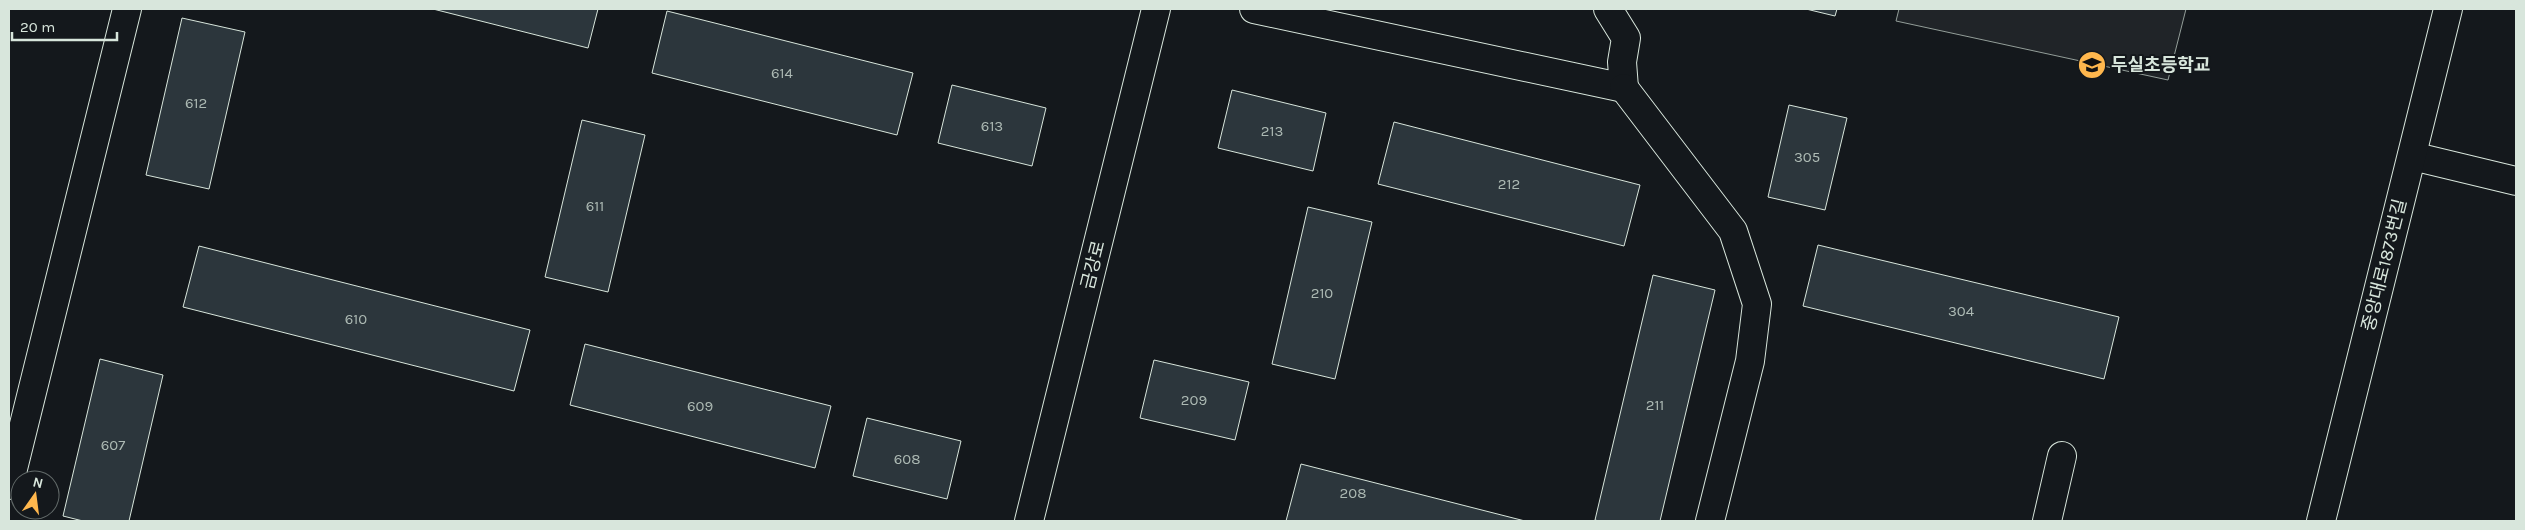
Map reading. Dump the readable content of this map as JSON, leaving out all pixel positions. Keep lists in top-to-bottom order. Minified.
{"streets":{"street":["금강로","중앙대로1873번길"]},"places":{"school or university":["두실초등학교"]},"house_numbers":["614","612","613","213","305","212","611","210","304","610","209","211","609","607","608","208"],"scale_bar":"20 m","north":"top"}
